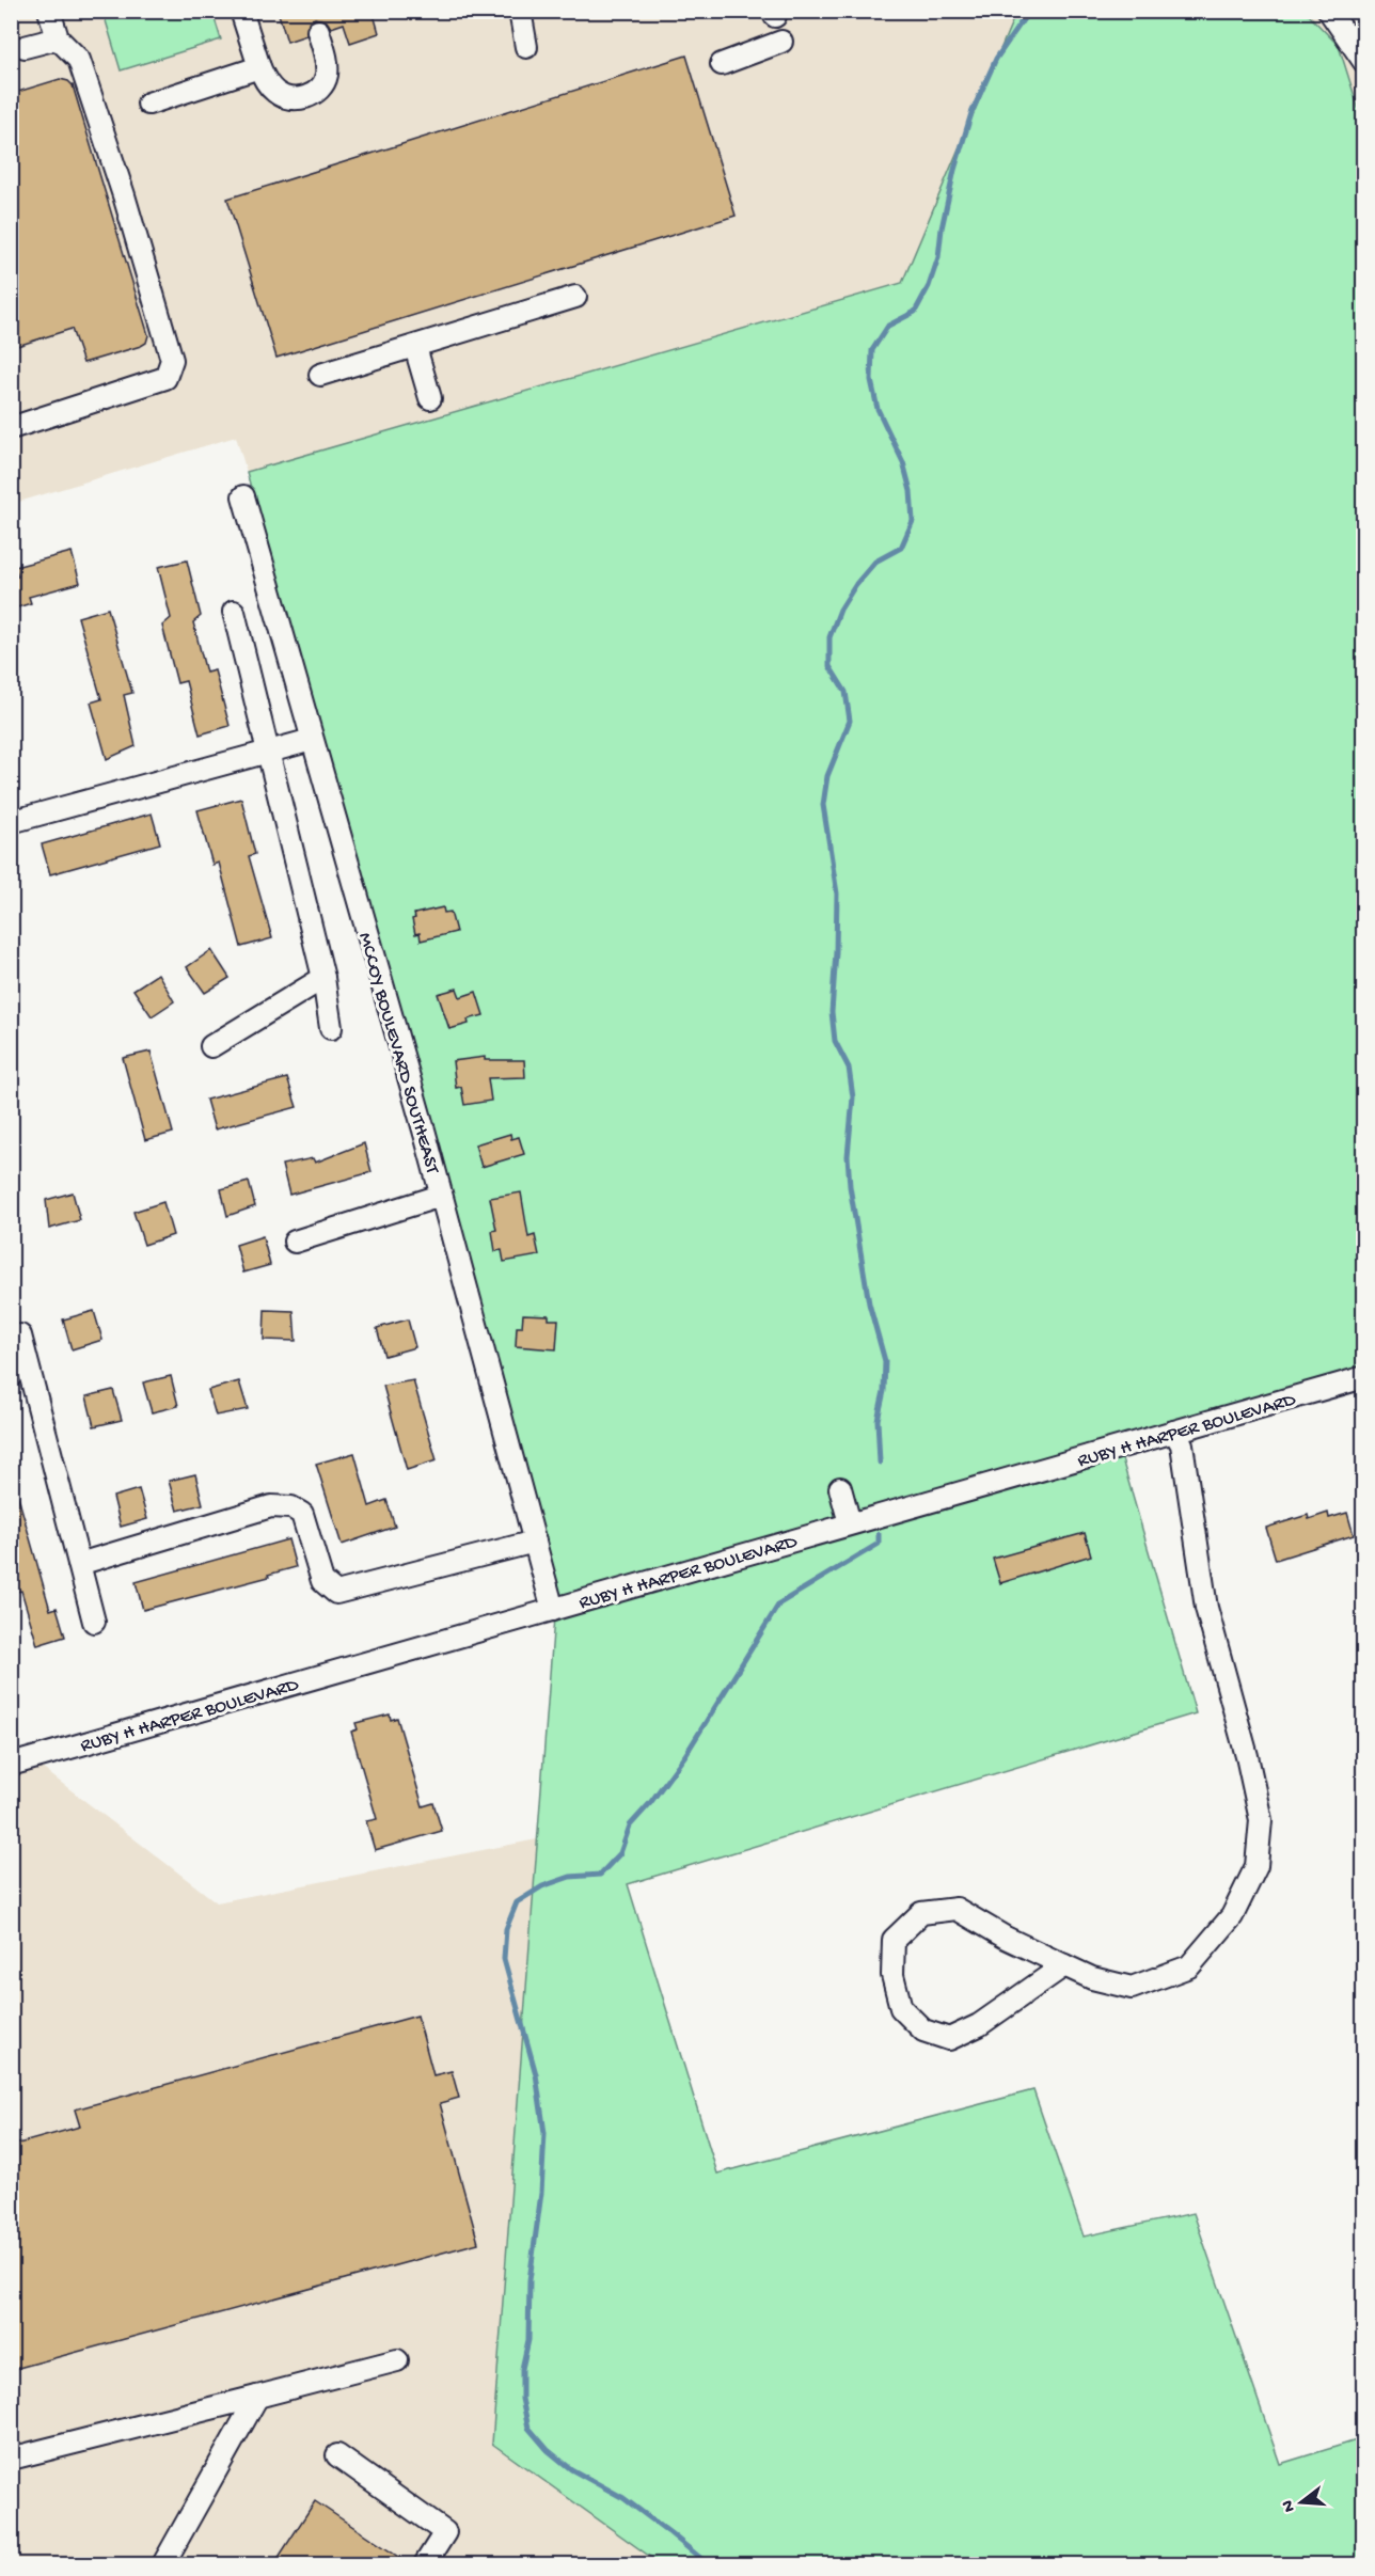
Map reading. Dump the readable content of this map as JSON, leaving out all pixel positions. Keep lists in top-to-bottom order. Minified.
{"streets":{"street":["MCCOY BOULEVARD SOUTHEAST","RUBY H HARPER BOULEVARD"]},"crossings":[["MCCOY BOULEVARD SOUTHEAST","RUBY H HARPER BOULEVARD"]],"north":"left"}
